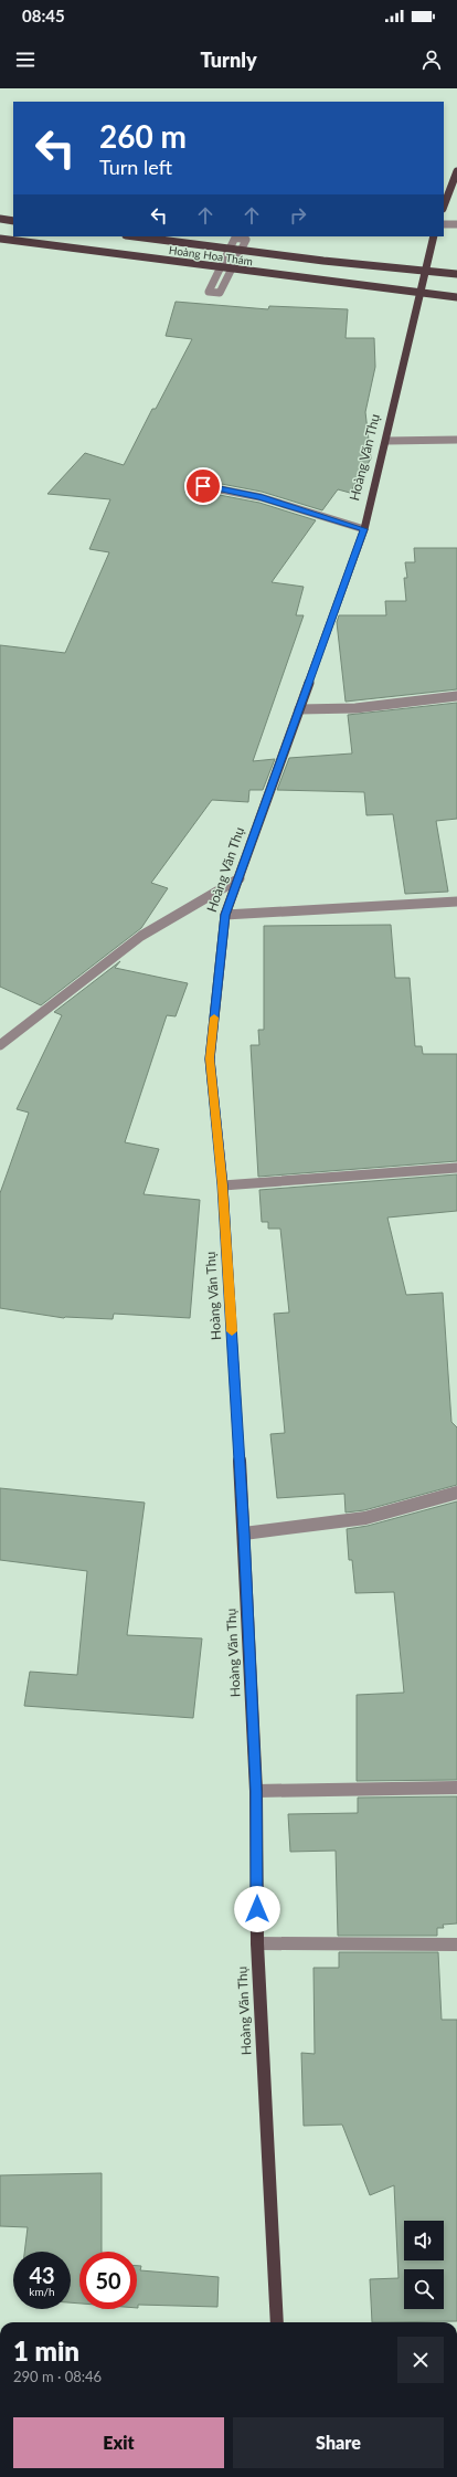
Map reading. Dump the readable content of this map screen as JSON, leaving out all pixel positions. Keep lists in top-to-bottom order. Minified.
{"streets":{"main road":["Hoàng Hoa Thám","Hoàng Văn Thụ"]},"crossings":[["Hoàng Hoa Thám","Hoàng Văn Thụ"]],"page":{"status":"08:45","header":"Turnly","turn":["260 m","Turn left"],"speed":"43 km/h","limit":"50","heading":["1 min","290 m · 08:46"],"buttons":["Exit","Share"]}}
